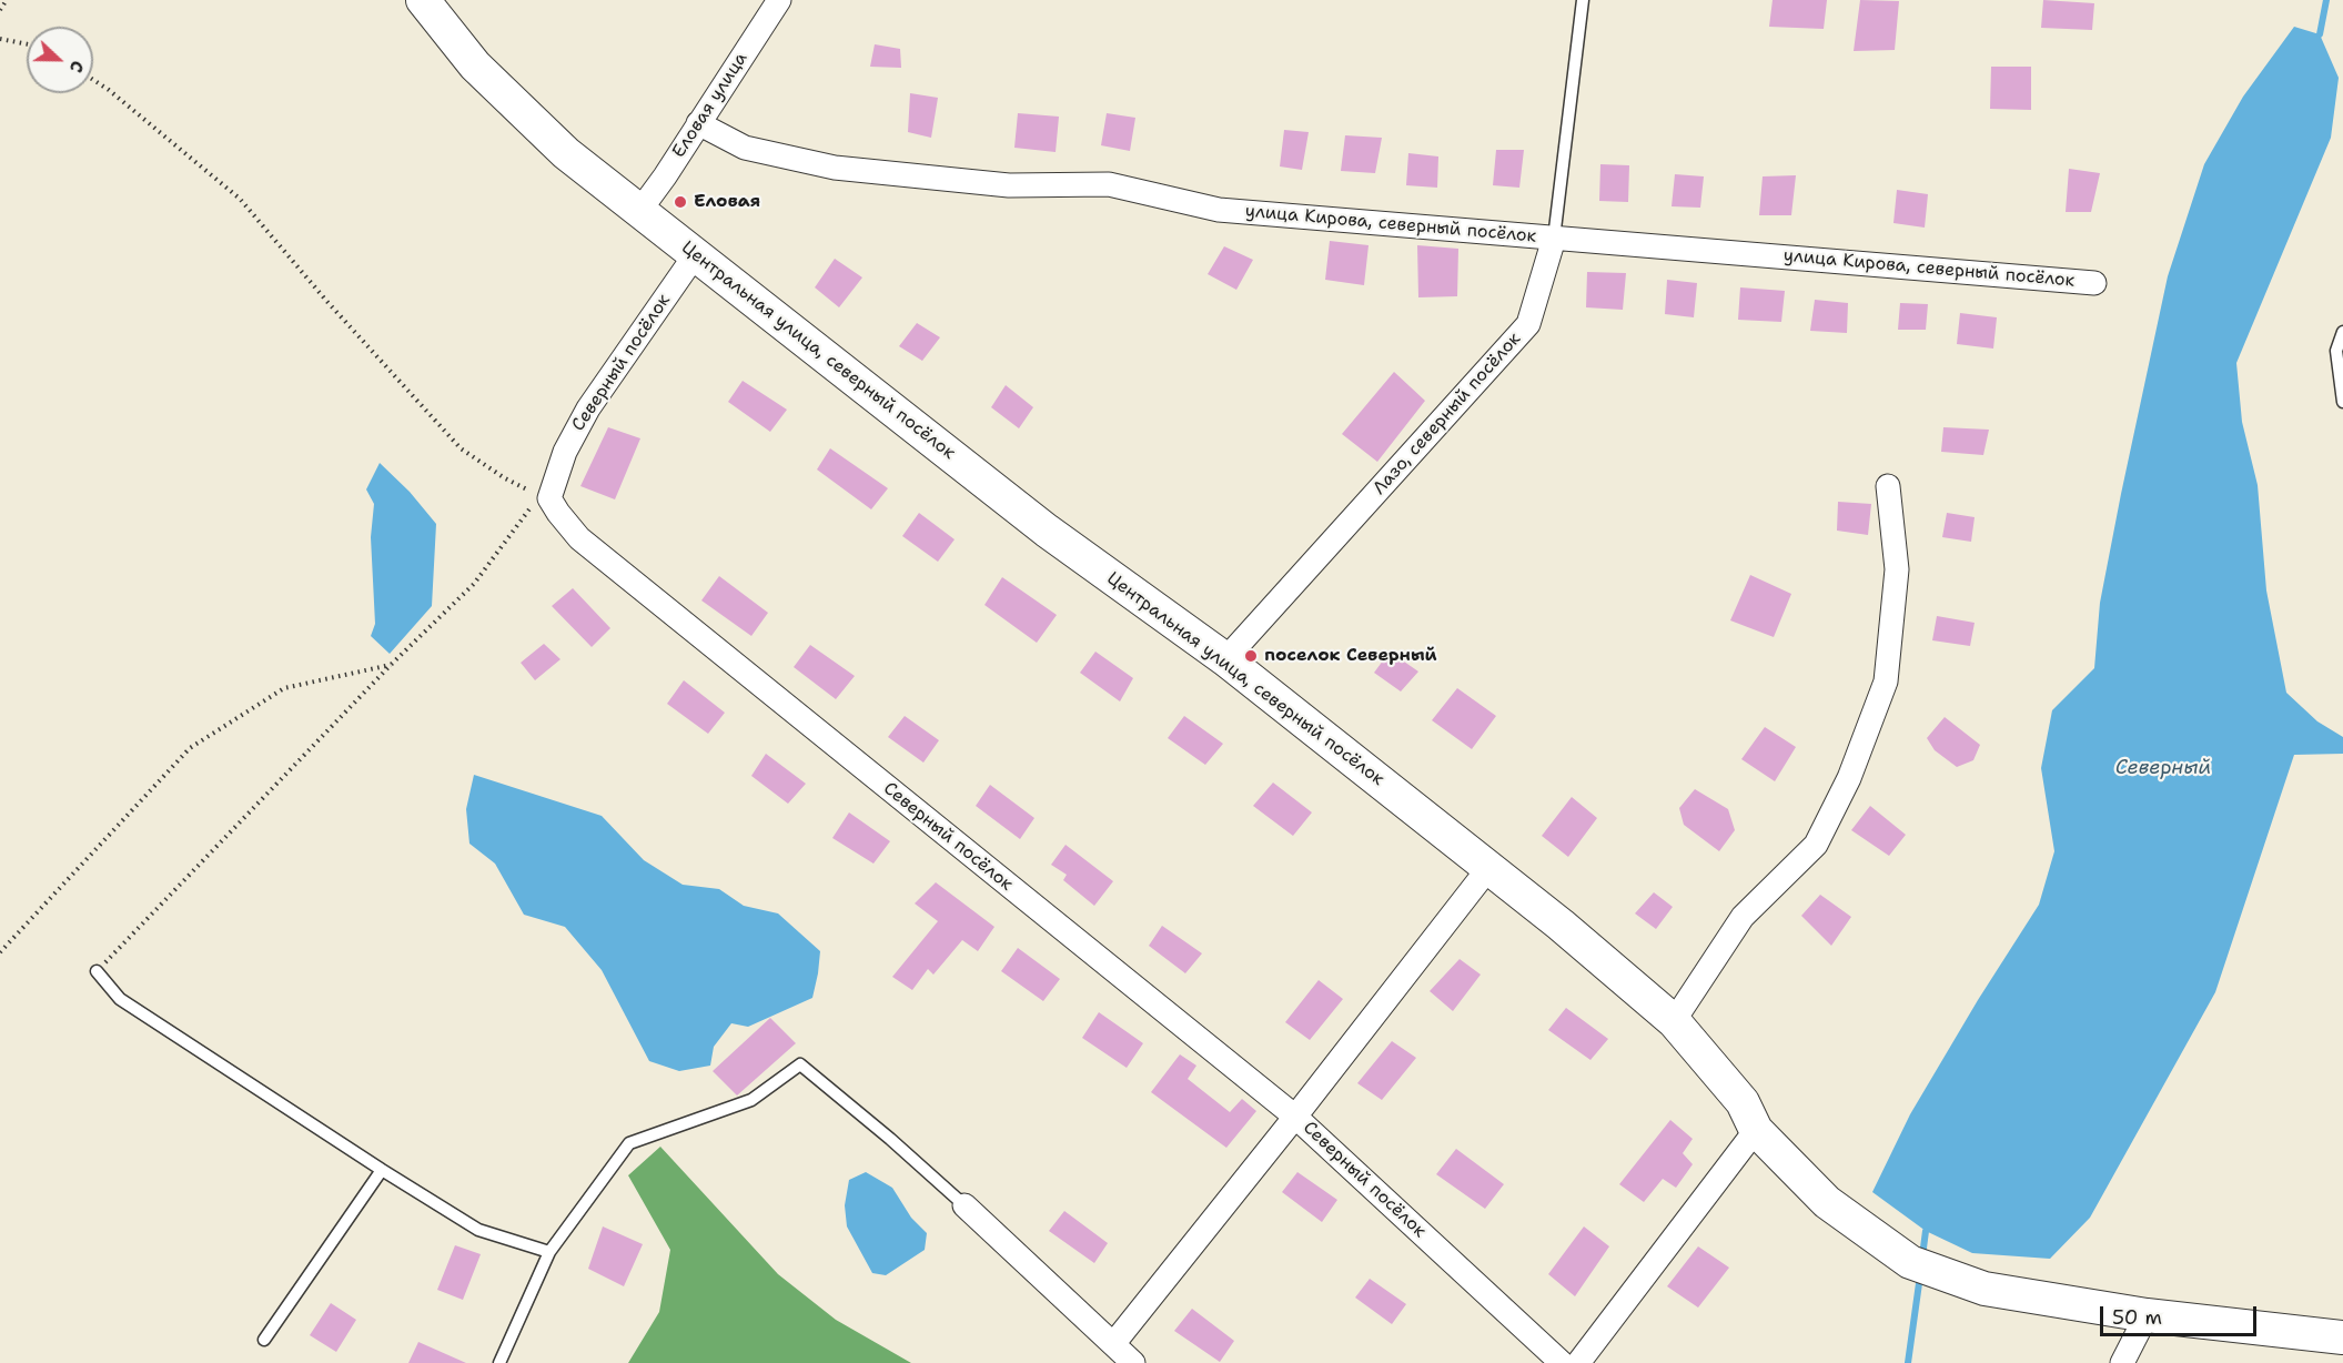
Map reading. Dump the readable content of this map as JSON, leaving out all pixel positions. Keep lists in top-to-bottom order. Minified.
{"streets":{"street":["Еловая улица","улица Кирова, северный посёлок","Центральная улица, северный посёлок","Северный посёлок","Лазо, северный посёлок"]},"crossings":[["Еловая улица","улица Кирова, северный посёлок"],["Еловая улица","Центральная улица, северный посёлок"],["улица Кирова, северный посёлок","Лазо, северный посёлок"],["Центральная улица, северный посёлок","Северный посёлок"],["Центральная улица, северный посёлок","Лазо, северный посёлок"]],"water":["Северный"],"places":["Еловая","поселок Северный"],"scale_bar":"50 m","north":"right"}
